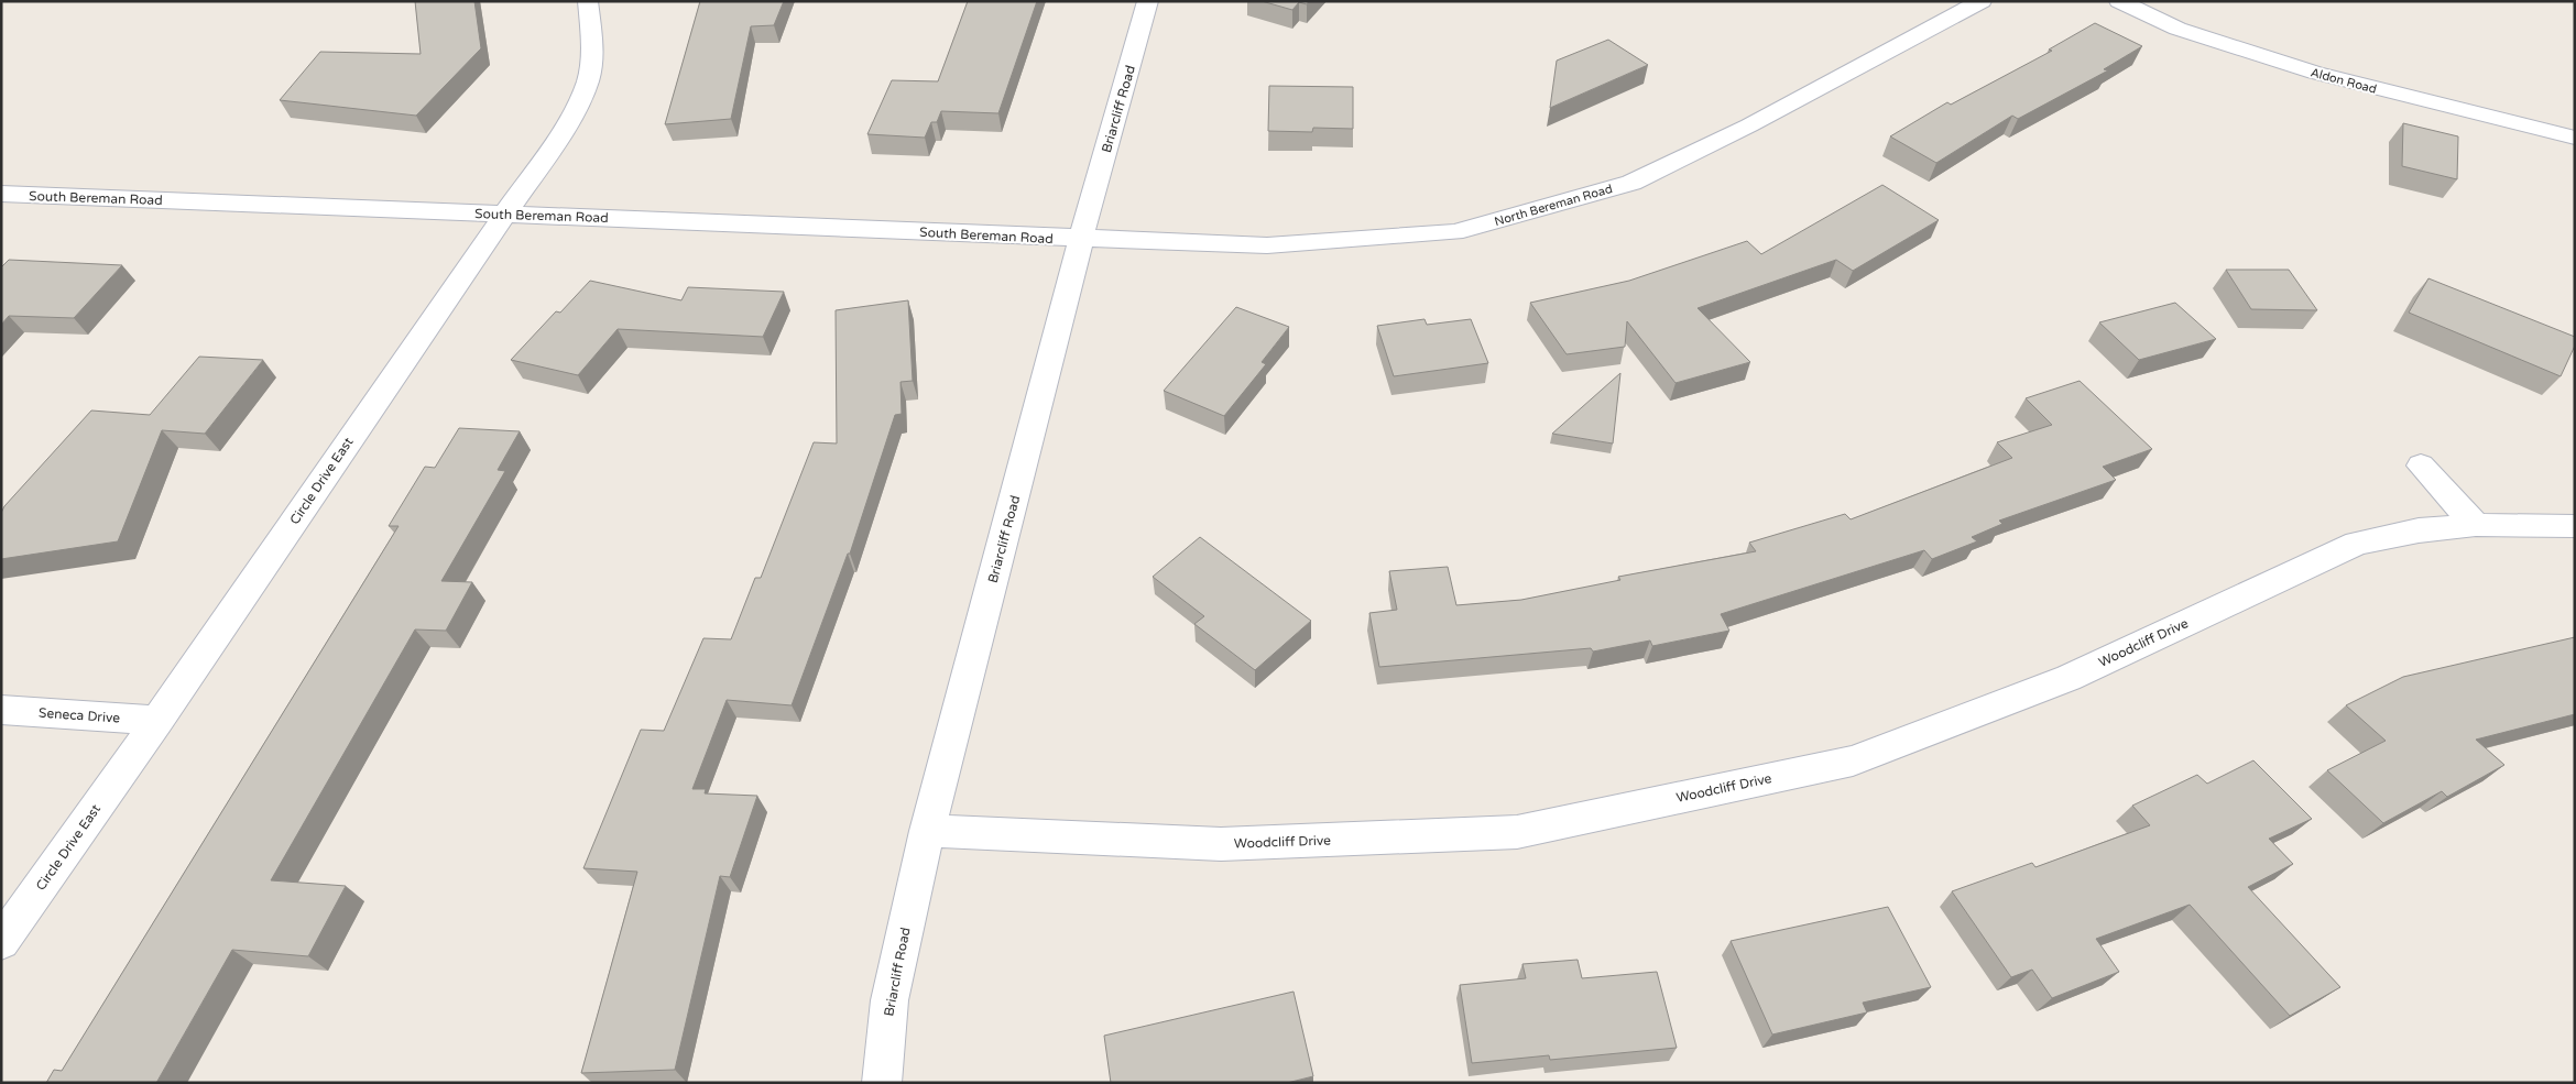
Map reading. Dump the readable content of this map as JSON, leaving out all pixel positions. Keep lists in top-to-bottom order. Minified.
{"streets":{"street":["Aldon Road","Briarcliff Road","South Bereman Road","North Bereman Road","Circle Drive East","Woodcliff Drive","Seneca Drive"]},"crossings":[["Briarcliff Road","South Bereman Road"],["Briarcliff Road","North Bereman Road"],["Briarcliff Road","Woodcliff Drive"],["South Bereman Road","North Bereman Road"],["South Bereman Road","Circle Drive East"],["Circle Drive East","Seneca Drive"]]}
